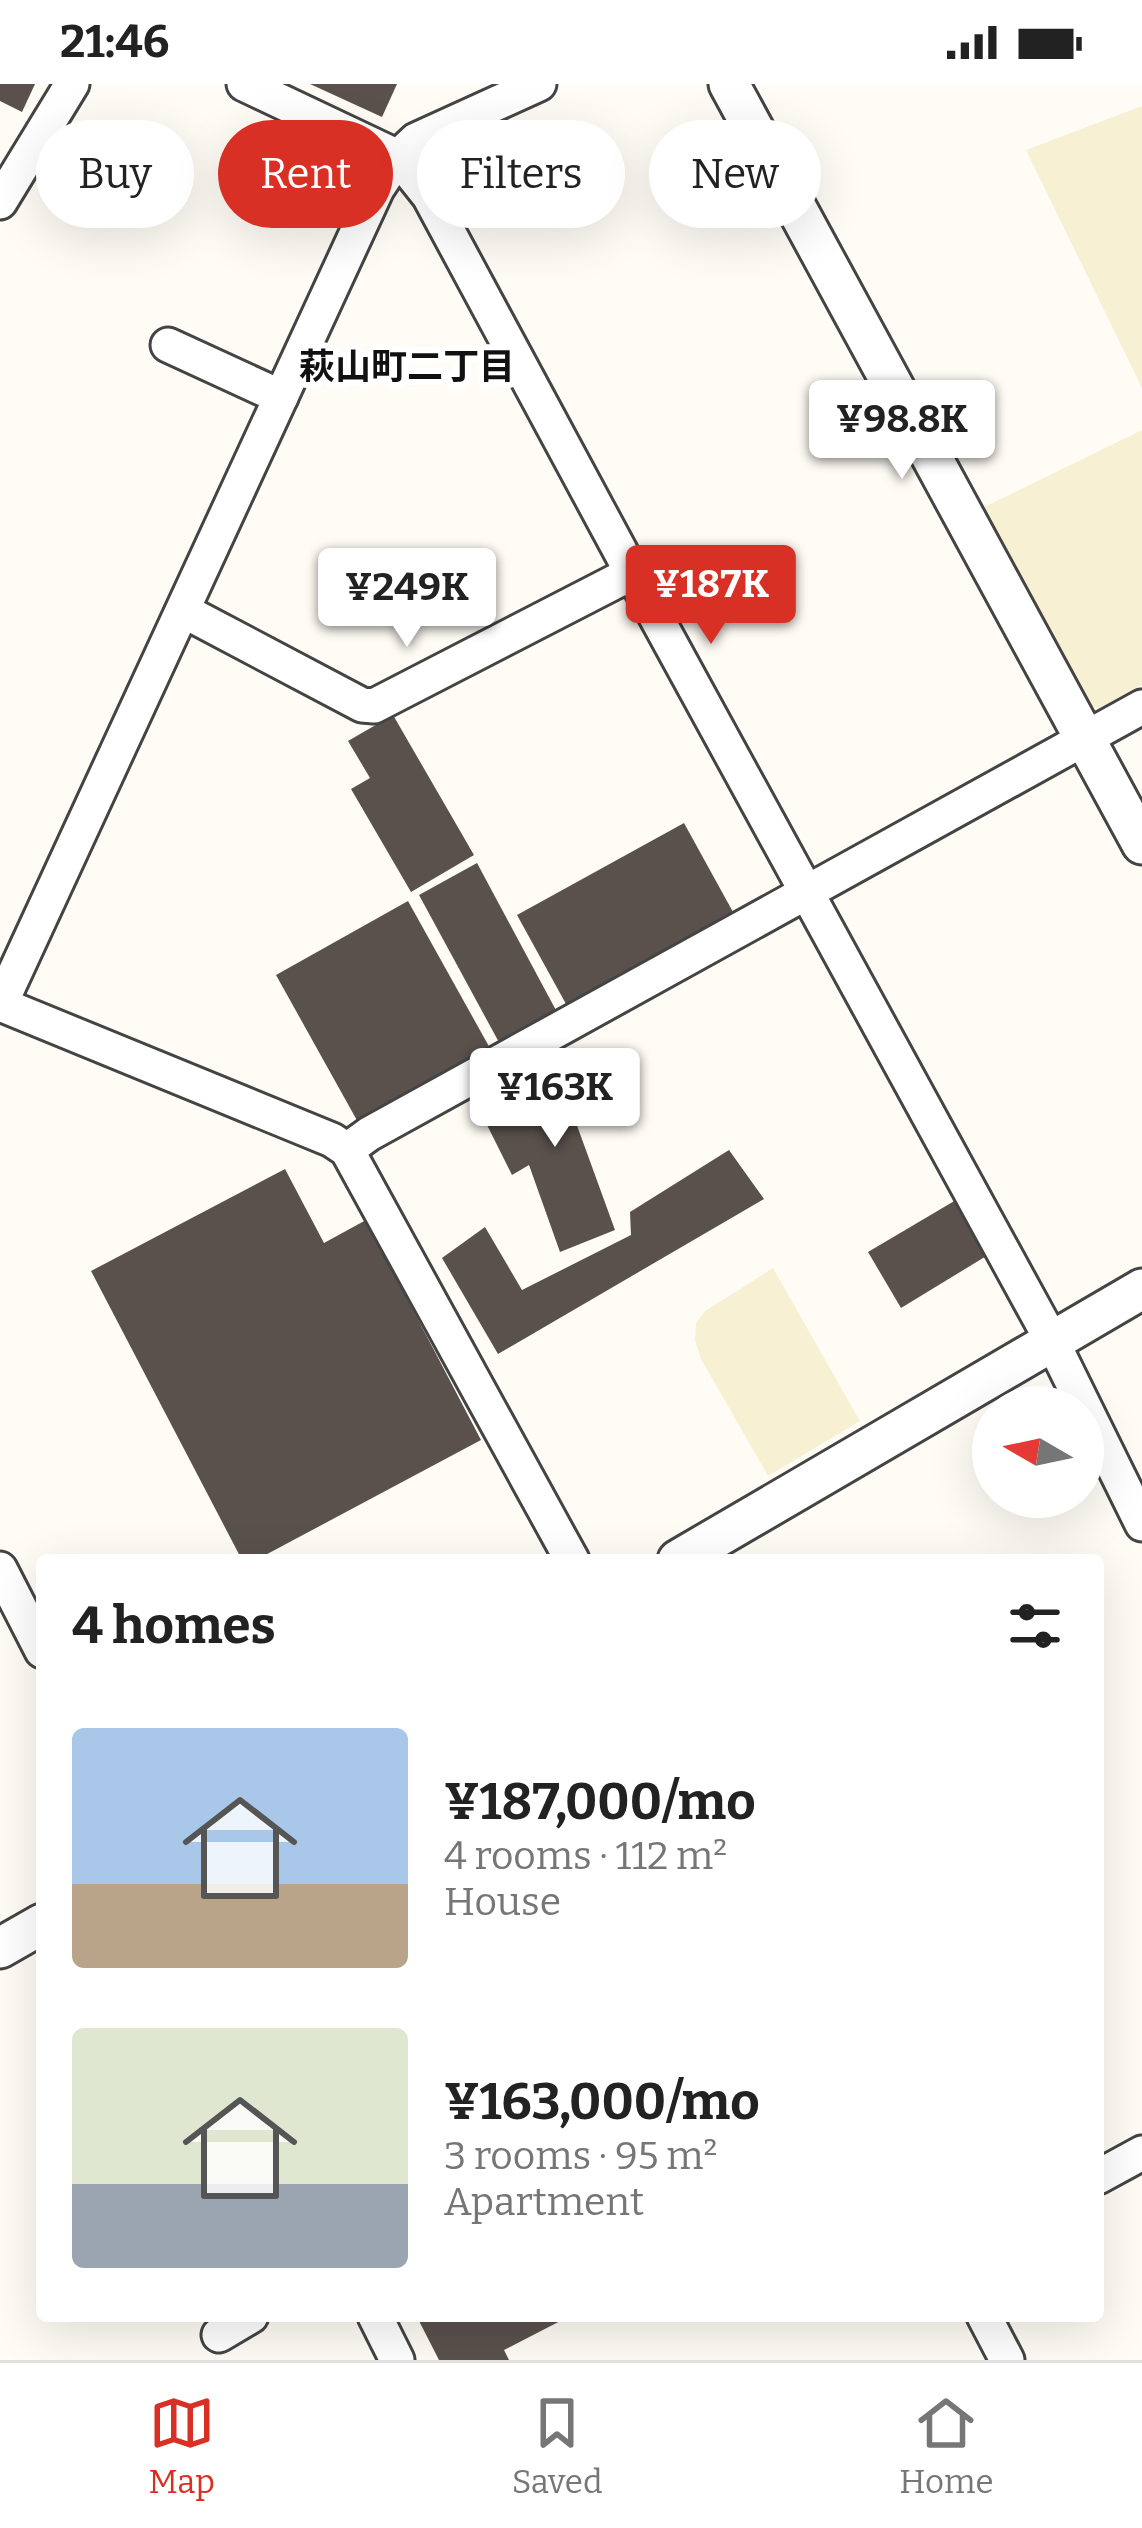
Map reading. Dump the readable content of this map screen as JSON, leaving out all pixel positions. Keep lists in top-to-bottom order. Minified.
{"districts":["萩山町二丁目"],"north":"left","page":{"status":"21:46","chip":["Buy","Rent","Filters","New"],"price":["¥98.8K","¥187K","¥249K","¥163K"],"heading":"4 homes","list":[{"name":"¥187,000/mo","note":"4 rooms · 112 m² · House"},{"name":"¥163,000/mo","note":"3 rooms · 95 m² · Apartment"}],"tabs":["Map","Saved","Home"]}}
